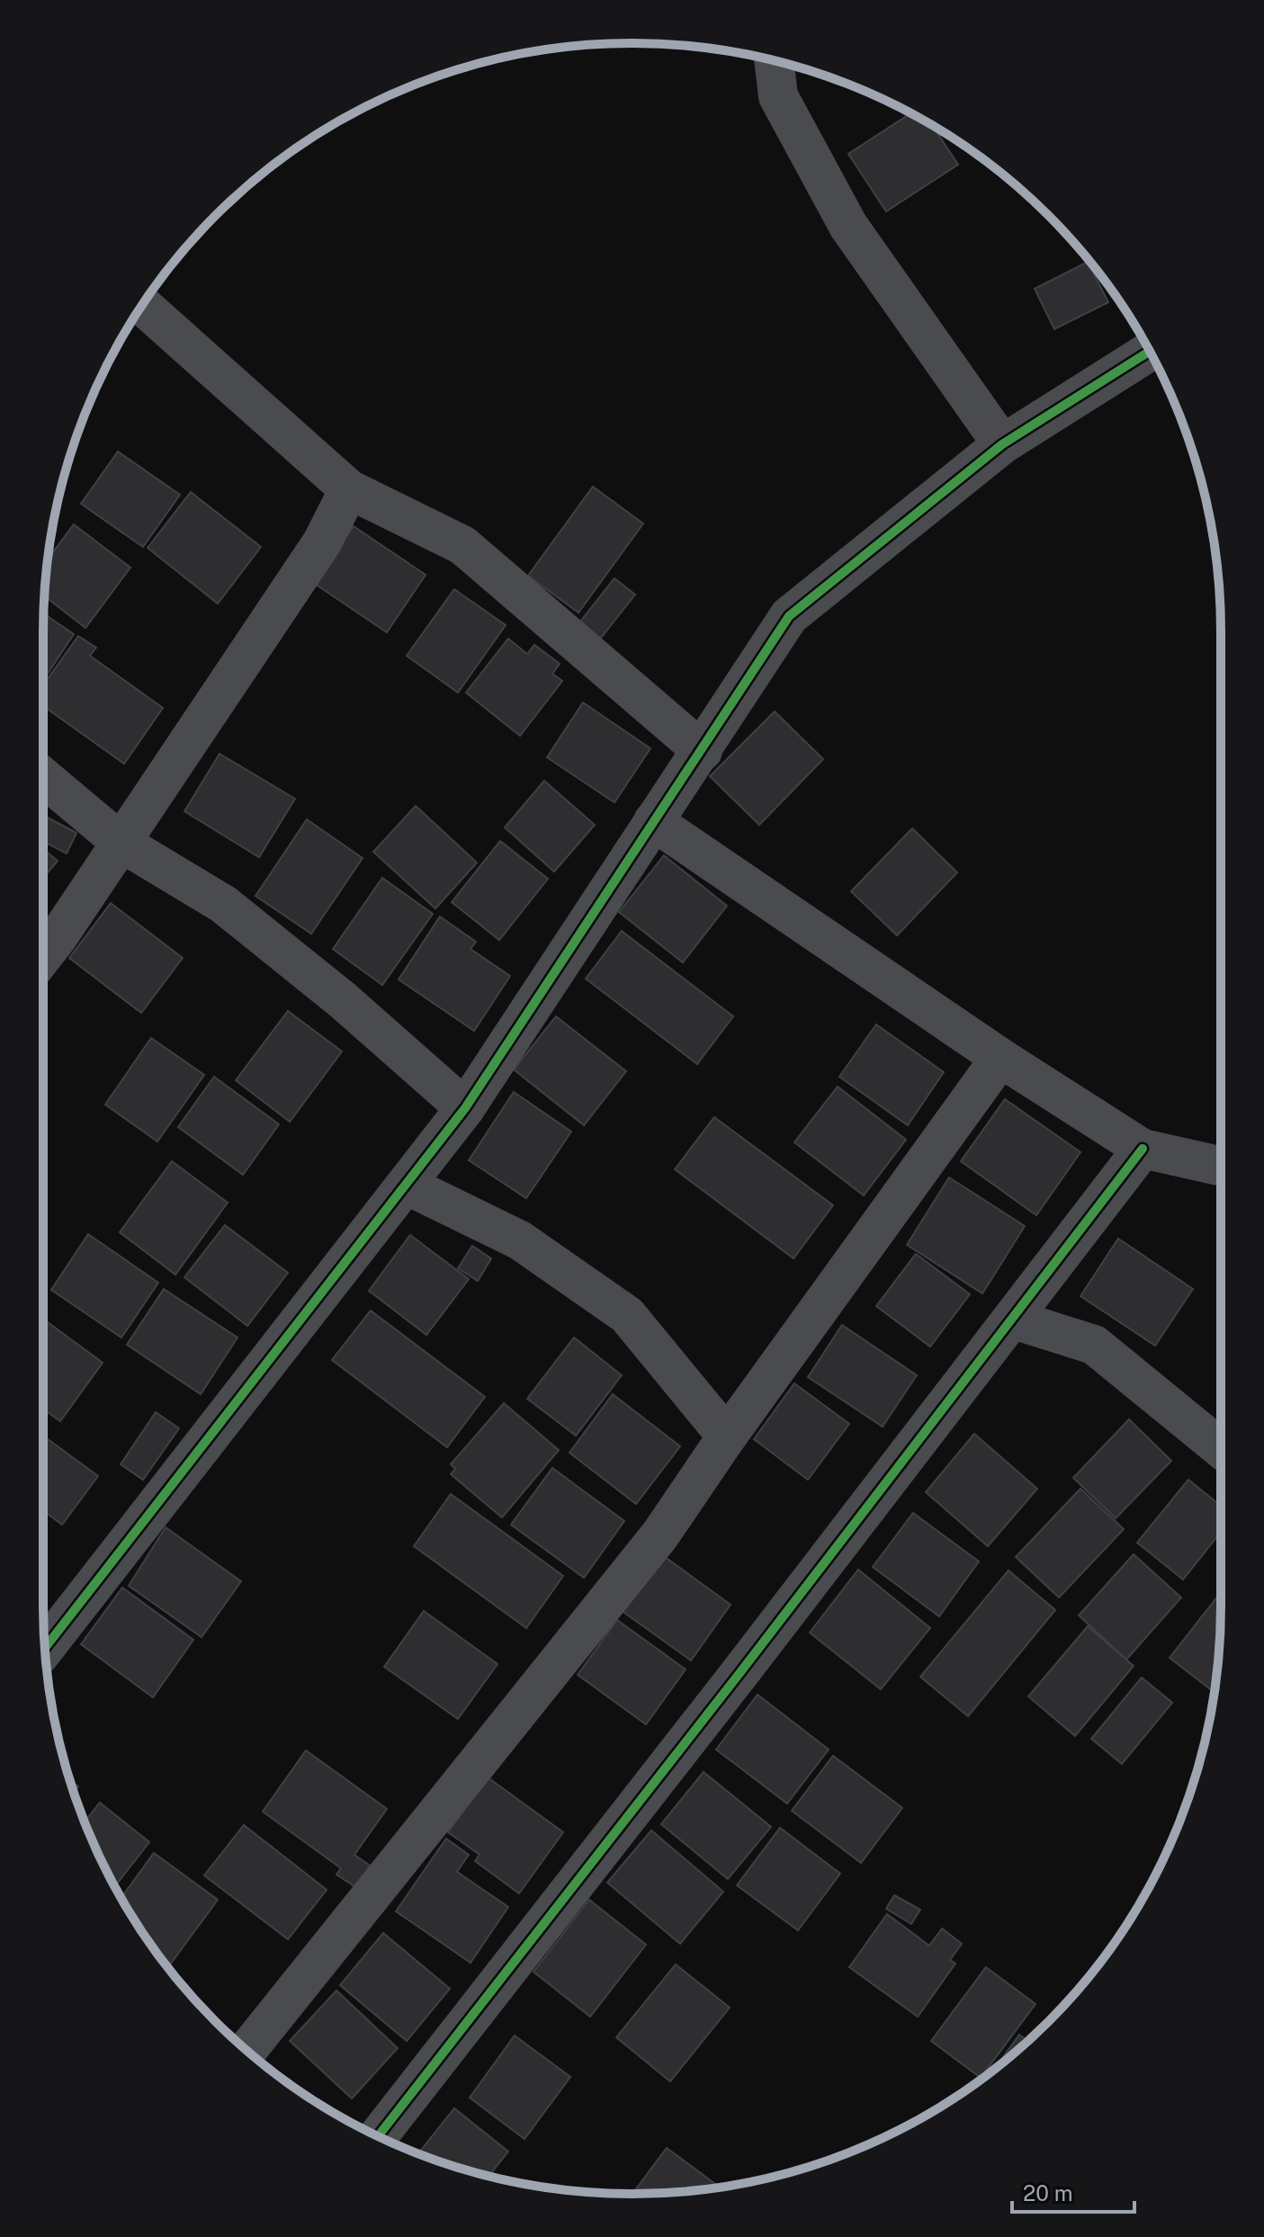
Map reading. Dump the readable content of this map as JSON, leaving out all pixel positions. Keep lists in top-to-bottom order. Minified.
{"scale_bar":"20 m"}
